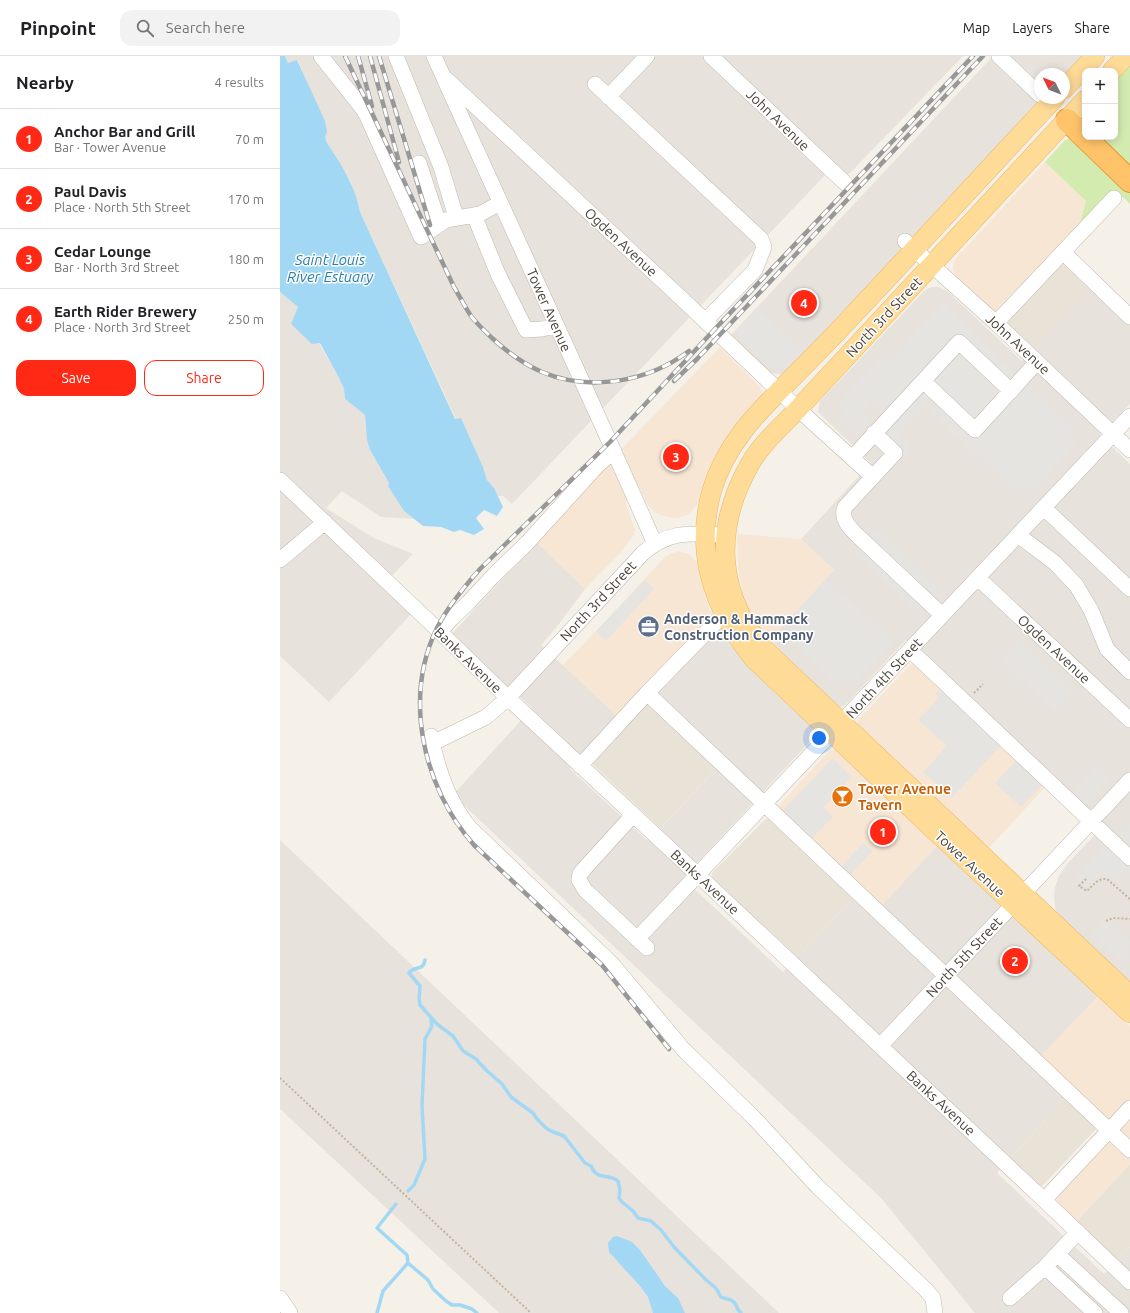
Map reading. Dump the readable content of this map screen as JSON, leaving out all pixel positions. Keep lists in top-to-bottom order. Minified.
{"streets":{"main road":["Tower Avenue","North 3rd Street"],"street":["John Avenue","Ogden Avenue","Banks Avenue","North 4th Street","North 5th Street"]},"crossings":[["John Avenue","North 3rd Street"],["John Avenue","North 4th Street"],["Ogden Avenue","Tower Avenue"],["Ogden Avenue","North 3rd Street"],["Ogden Avenue","North 4th Street"],["Tower Avenue","North 3rd Street"],["Tower Avenue","North 4th Street"],["Tower Avenue","North 5th Street"],["North 3rd Street","Banks Avenue"],["Banks Avenue","North 4th Street"],["Banks Avenue","North 5th Street"]],"water":["Saint Louis River Estuary"],"places":{"office":["Anderson & Hammack Construction Company"],"bar":["Tower Avenue Tavern"]},"north":"top left","page":{"header":"Pinpoint","search":"Search here","nav":["Map","Layers","Share"],"heading":["Nearby","4 results"],"map_buttons":["+","−"],"list":[{"mark":"1","name":"Anchor Bar and Grill","note":"Bar · Tower Avenue","value":"70 m"},{"mark":"2","name":"Paul Davis","note":"Place · North 5th Street","value":"170 m"},{"mark":"3","name":"Cedar Lounge","note":"Bar · North 3rd Street","value":"180 m"},{"mark":"4","name":"Earth Rider Brewery","note":"Place · North 3rd Street","value":"250 m"}],"pins":["4","3","1","2"],"buttons":["Save","Share"]}}
